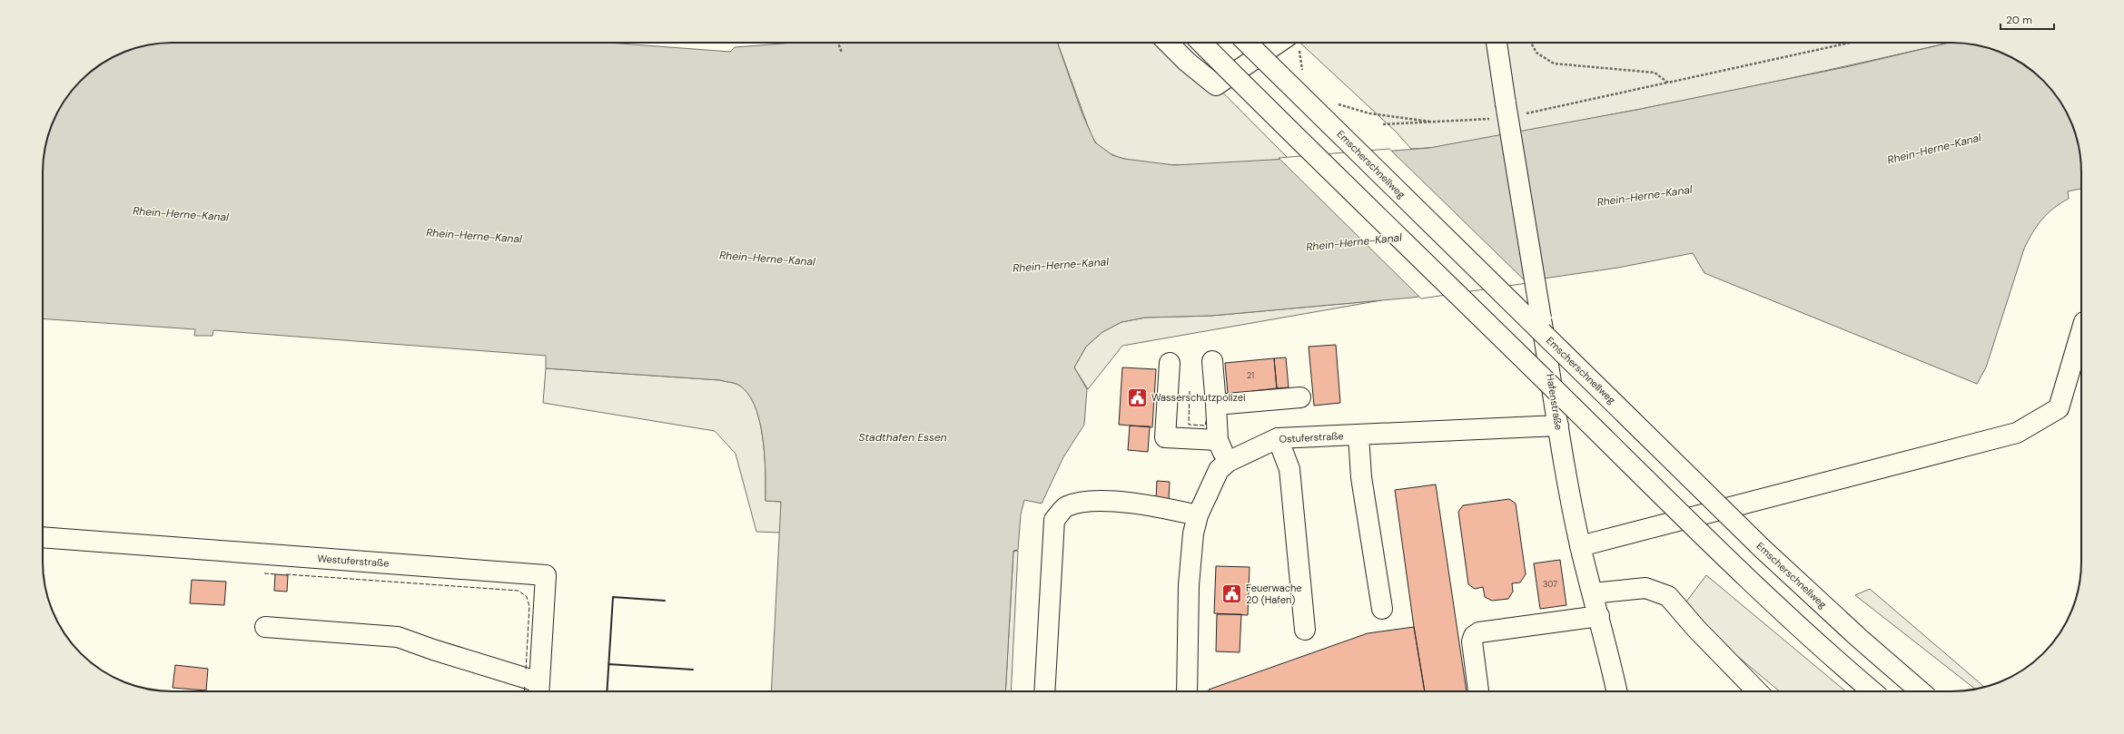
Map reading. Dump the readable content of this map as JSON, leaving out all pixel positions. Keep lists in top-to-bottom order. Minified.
{"streets":{"main road":["Emscherschnellweg","Hafenstraße","Ostuferstraße","Westuferstraße"]},"crossings":[["Hafenstraße","Ostuferstraße"]],"water":["Rhein-Herne-Kanal","Stadthafen Essen"],"places":{"public building":["Wasserschutzpolizei","Feuerwache 20 (Hafen)"]},"house_numbers":["21","307"],"scale_bar":"20 m"}
